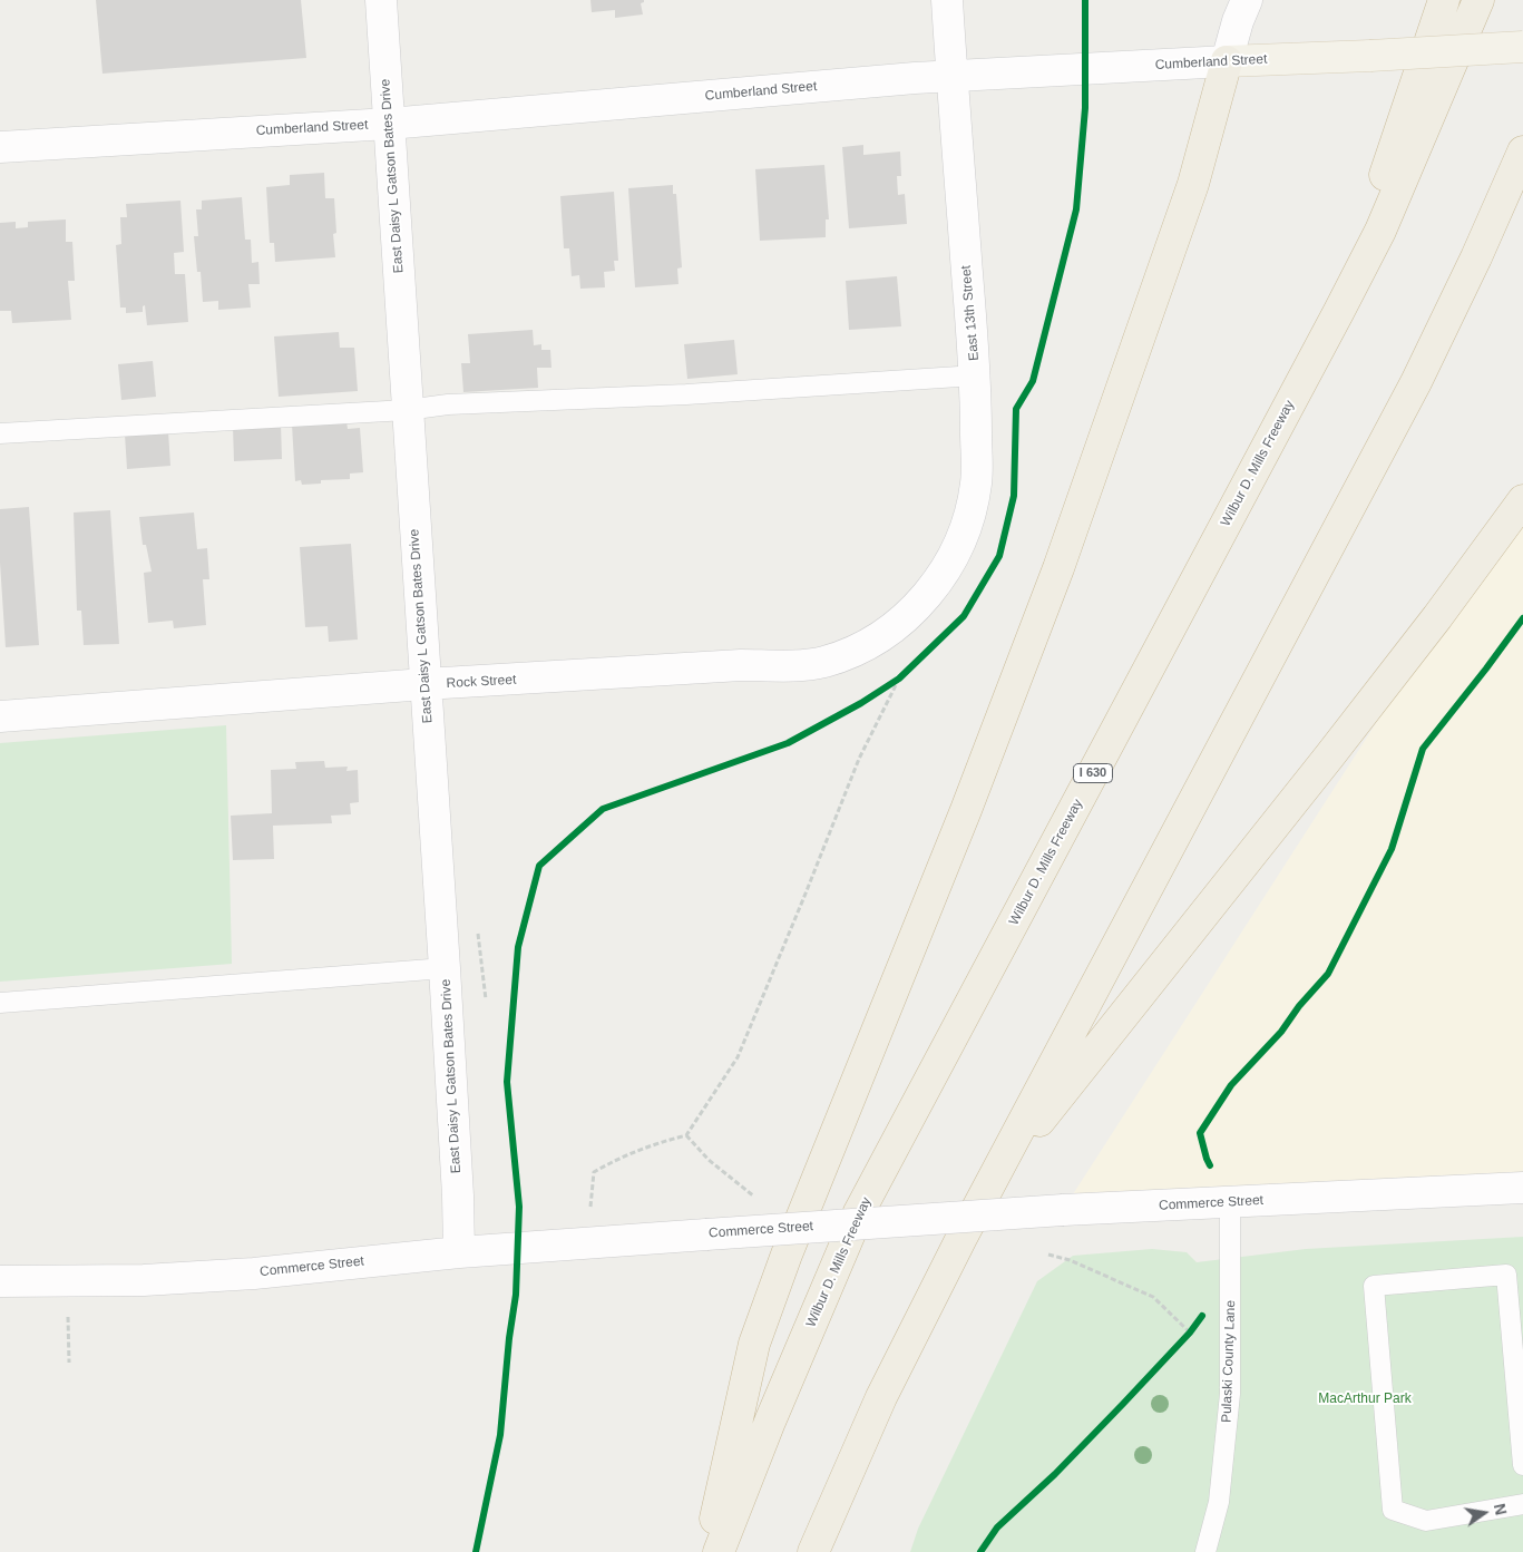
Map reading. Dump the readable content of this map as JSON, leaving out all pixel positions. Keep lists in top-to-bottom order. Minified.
{"streets":{"highway":["Wilbur D. Mills Freeway","I 630"],"main road":["Cumberland Street"],"street":["East Daisy L Gatson Bates Drive","East 13th Street","Rock Street","Commerce Street"],"lane":["Pulaski County Lane"]},"crossings":[["Cumberland Street","East Daisy L Gatson Bates Drive"],["Cumberland Street","East 13th Street"],["East Daisy L Gatson Bates Drive","Rock Street"],["East Daisy L Gatson Bates Drive","Commerce Street"],["East 13th Street","Rock Street"],["Commerce Street","Pulaski County Lane"]],"parks":["MacArthur Park"],"north":"right"}
